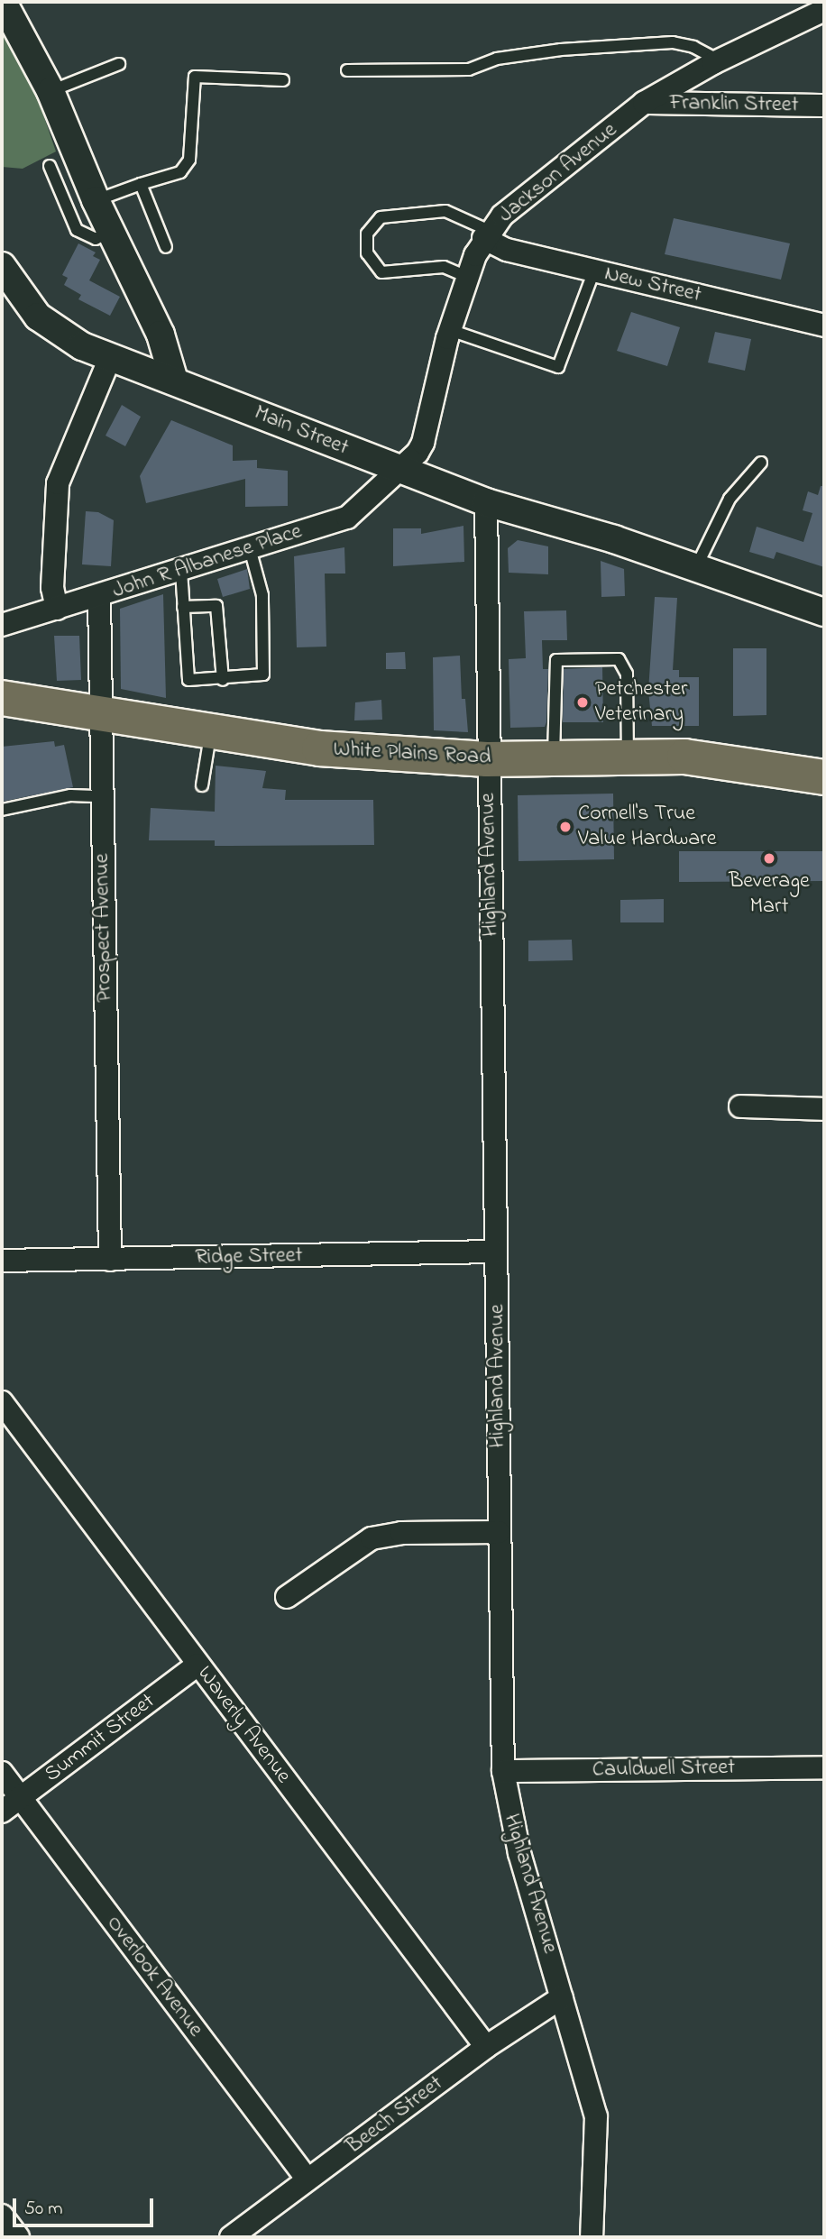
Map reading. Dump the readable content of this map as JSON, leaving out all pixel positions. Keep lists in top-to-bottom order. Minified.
{"streets":{"main road":["White Plains Road"],"street":["Franklin Street","Jackson Avenue","New Street","Main Street","John R Albanese Place","Highland Avenue","Prospect Avenue","Ridge Street","Waverly Avenue","Summit Street","Cauldwell Street","Overlook Avenue","Beech Street"]},"crossings":[["Franklin Street","Jackson Avenue"],["Jackson Avenue","New Street"],["Jackson Avenue","Main Street"],["Jackson Avenue","John R Albanese Place"],["Main Street","John R Albanese Place"],["Main Street","Highland Avenue"],["John R Albanese Place","Prospect Avenue"],["White Plains Road","Highland Avenue"],["White Plains Road","Prospect Avenue"],["Highland Avenue","Ridge Street"],["Highland Avenue","Cauldwell Street"],["Highland Avenue","Beech Street"],["Prospect Avenue","Ridge Street"],["Waverly Avenue","Summit Street"],["Waverly Avenue","Beech Street"],["Summit Street","Overlook Avenue"],["Overlook Avenue","Beech Street"]],"places":["Petchester Veterinary","Cornell's True Value Hardware","Beverage Mart"],"scale_bar":"50 m"}
